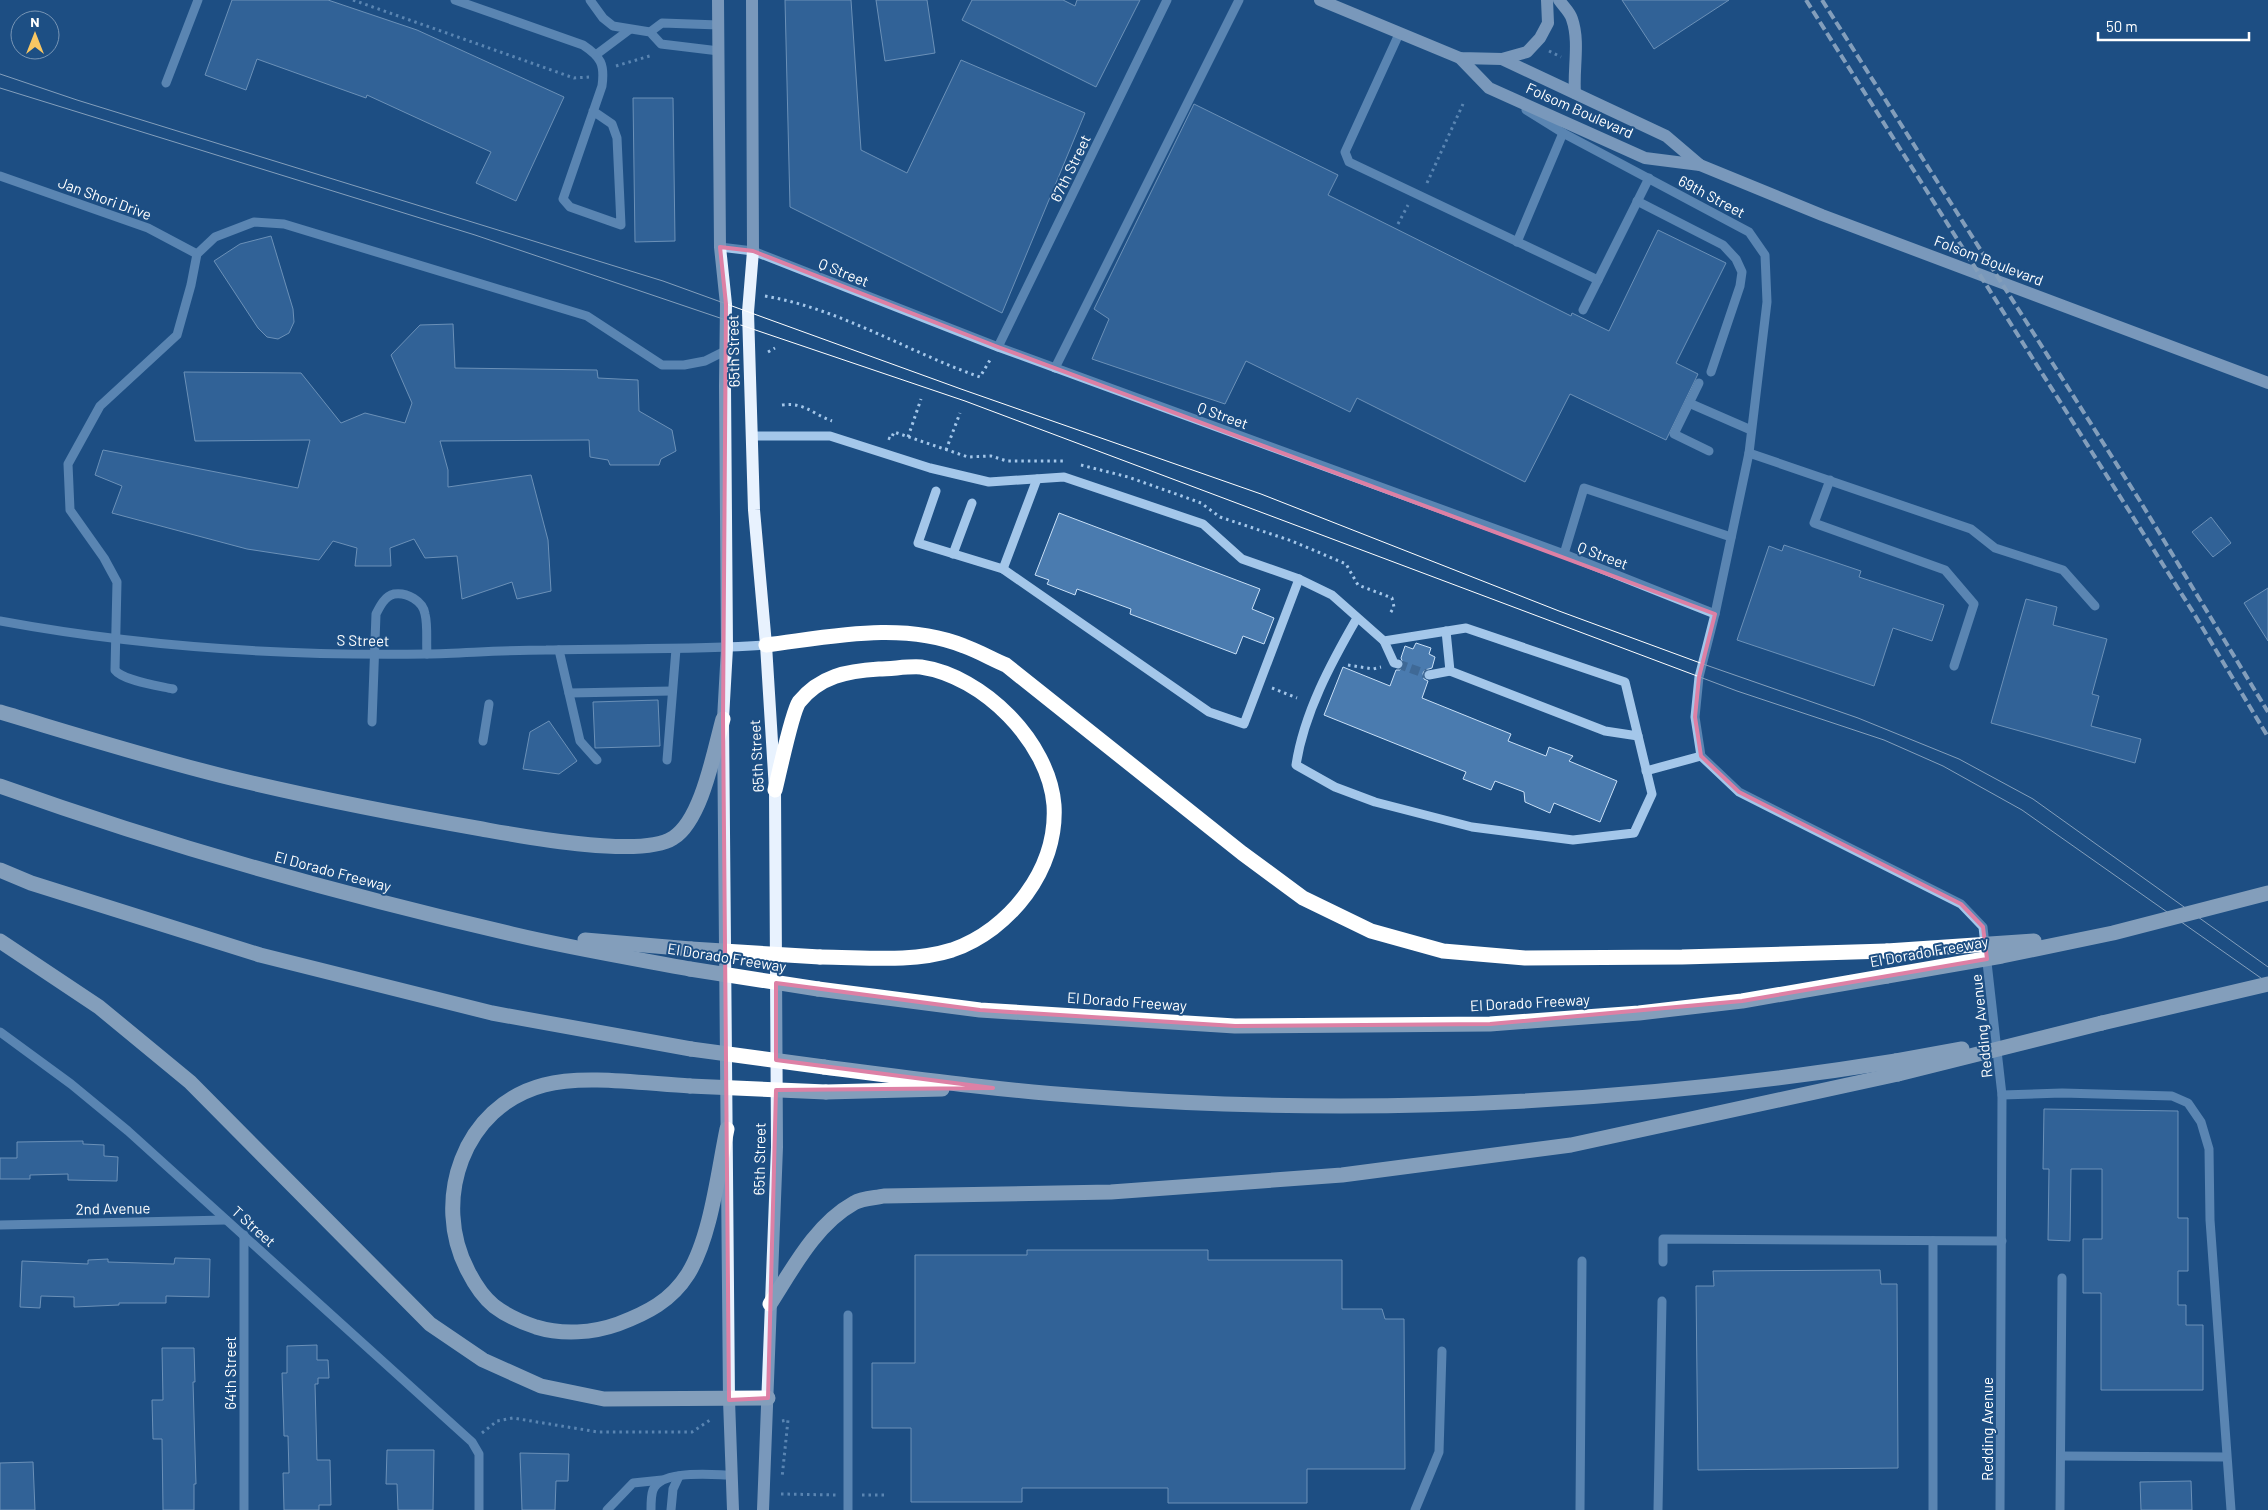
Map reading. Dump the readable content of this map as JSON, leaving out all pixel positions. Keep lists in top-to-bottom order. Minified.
{"streets":{"highway":["El Dorado Freeway"],"main road":["Folsom Boulevard","65th Street"],"street":["67th Street","69th Street","Jan Shori Drive","Q Street","S Street","Redding Avenue","2nd Avenue","T Street","64th Street"]},"crossings":[["Folsom Boulevard","69th Street"],["67th Street","Q Street"],["69th Street","Q Street"],["Q Street","65th Street"],["65th Street","S Street"],["2nd Avenue","T Street"],["T Street","64th Street"]],"scale_bar":"50 m","north":"top"}
